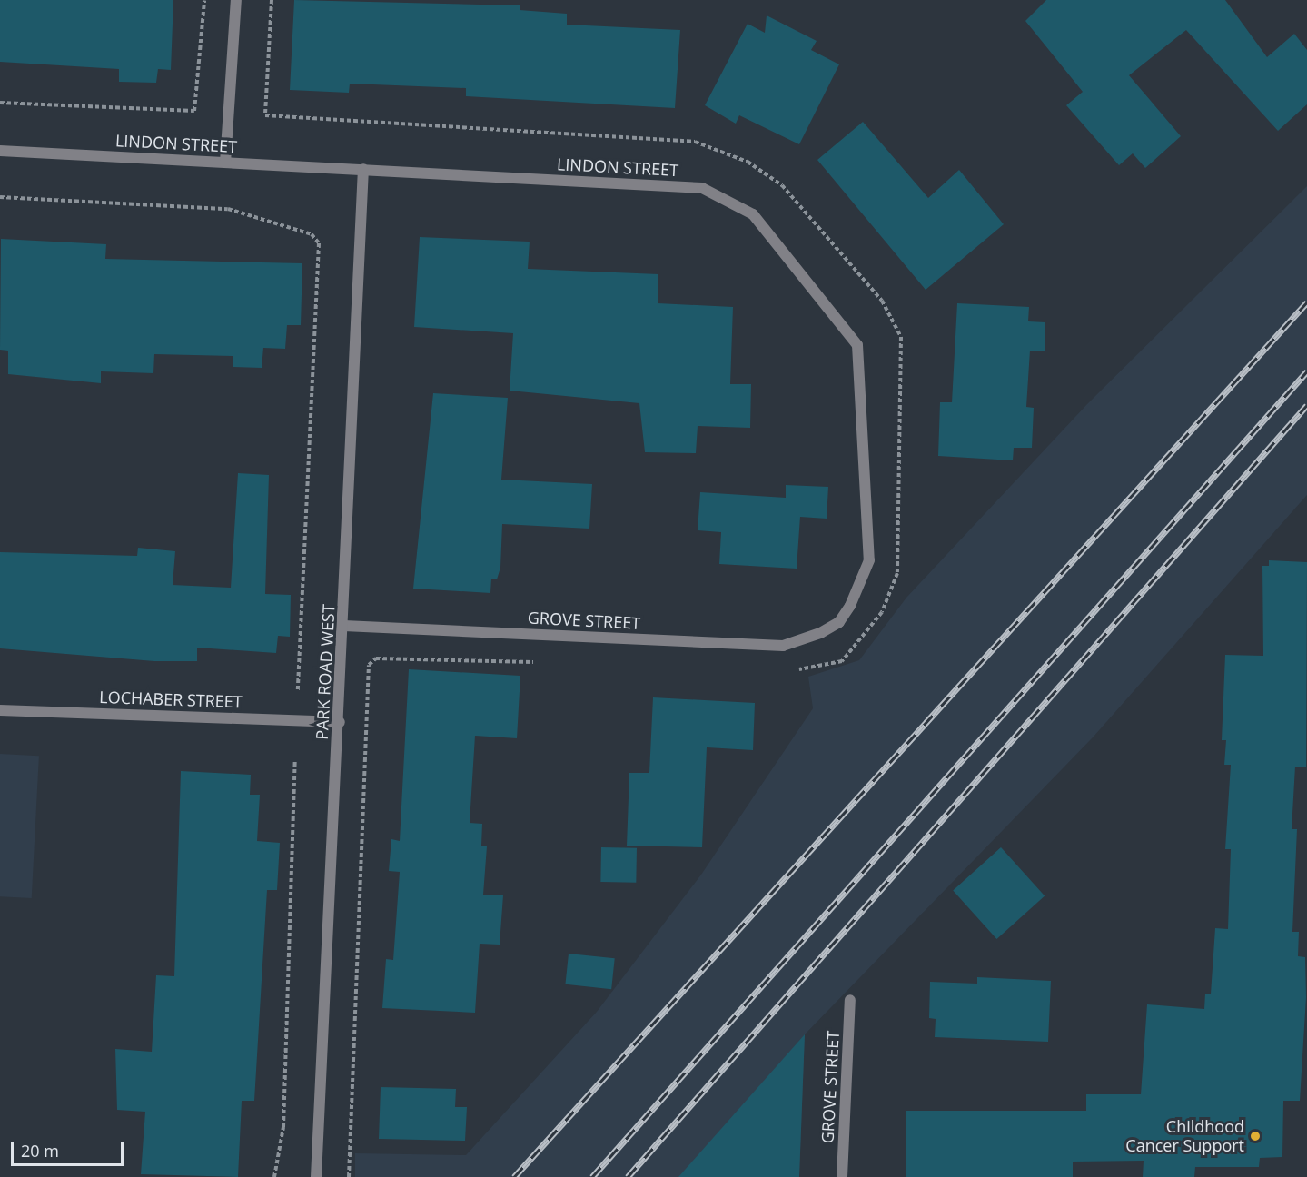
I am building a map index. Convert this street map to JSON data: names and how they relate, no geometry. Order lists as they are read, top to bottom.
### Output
{
  "streets": {
    "street": [
      "LINDON STREET",
      "GROVE STREET",
      "PARK ROAD WEST",
      "LOCHABER STREET"
    ]
  },
  "crossings": [
    ["LINDON STREET", "GROVE STREET"],
    ["LINDON STREET", "PARK ROAD WEST"],
    ["GROVE STREET", "PARK ROAD WEST"],
    ["PARK ROAD WEST", "LOCHABER STREET"]
  ],
  "places": ["Childhood Cancer Support"],
  "scale_bar": "20 m"
}
